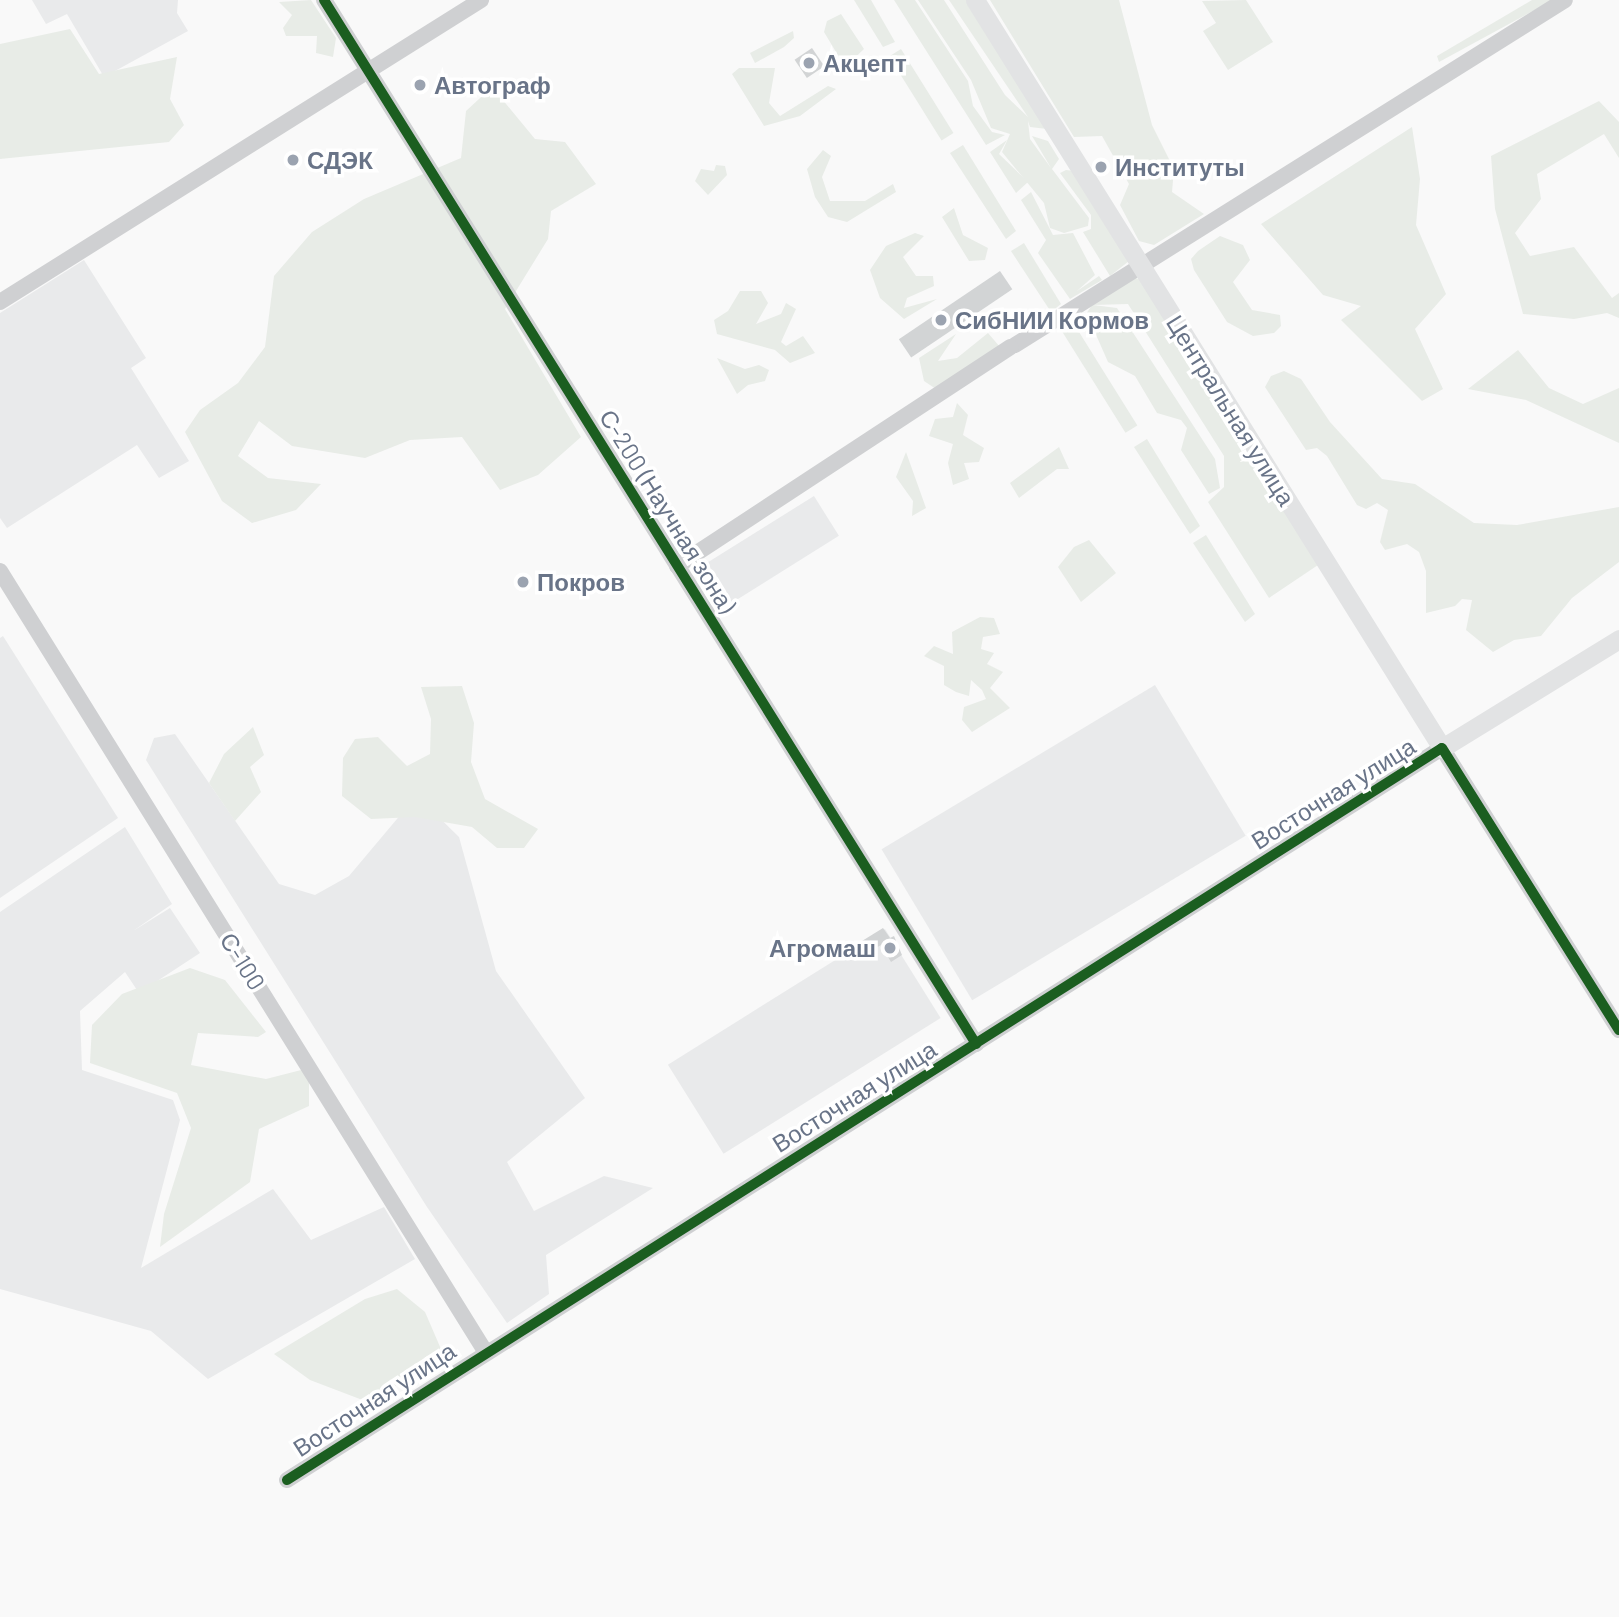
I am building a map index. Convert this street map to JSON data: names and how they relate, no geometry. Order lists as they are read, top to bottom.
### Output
{
  "streets": {
    "main road": ["Центральная улица", "Восточная улица"],
    "street": ["С-200 (Научная зона)", "С-100"]
  },
  "crossings": [
    ["Центральная улица", "Восточная улица"],
    ["С-200 (Научная зона)", "Восточная улица"],
    ["Восточная улица", "С-100"]
  ],
  "places": [
    "Акцепт",
    "Автограф",
    "СДЭК",
    "Институты",
    "СибНИИ Кормов",
    "Покров",
    "Агромаш"
  ]
}
